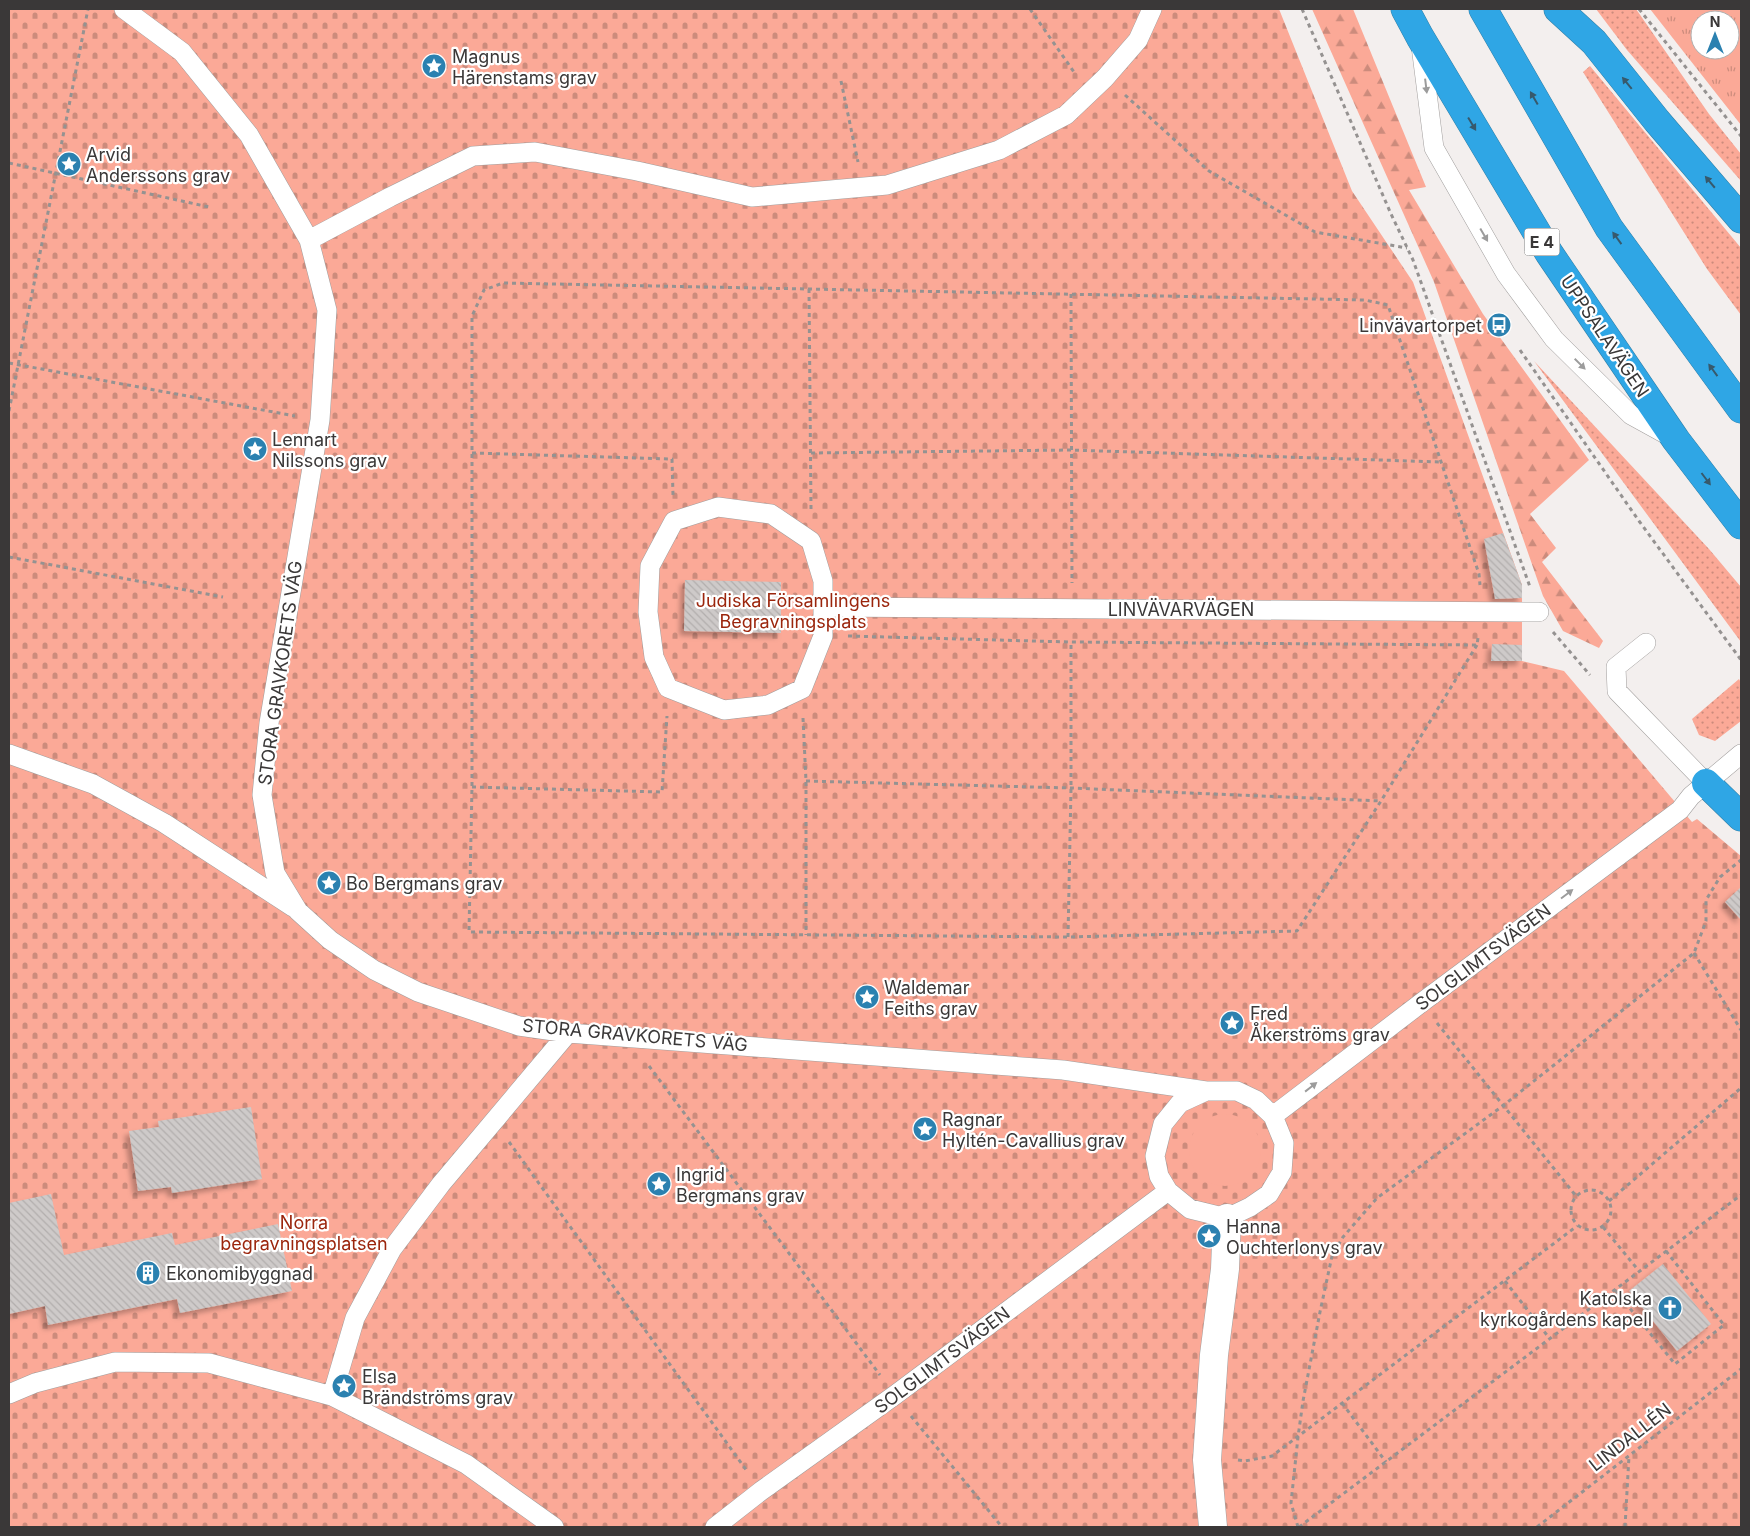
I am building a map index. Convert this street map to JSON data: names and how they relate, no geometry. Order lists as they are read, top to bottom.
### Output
{
  "streets": {
    "highway": ["E 4", "UPPSALAVÄGEN"],
    "lane": ["LINVÄVARVÄGEN", "STORA GRAVKORETS VÄG", "SOLGLIMTSVÄGEN"],
    "path": ["LINDALLÉN"]
  },
  "crossings": [
    ["STORA GRAVKORETS VÄG", "SOLGLIMTSVÄGEN"]
  ],
  "one_way": ["SOLGLIMTSVÄGEN"],
  "parks": ["Judiska Församlingens Begravningsplats", "Norra begravningsplatsen"],
  "places": {
    "place": [
      "Magnus Härenstams grav",
      "Arvid Anderssons grav",
      "Lennart Nilssons grav",
      "Bo Bergmans grav",
      "Waldemar Feiths grav",
      "Fred Åkerströms grav",
      "Ragnar Hyltén-Cavallius grav",
      "Ingrid Bergmans grav",
      "Hanna Ouchterlonys grav",
      "Elsa Brändströms grav"
    ],
    "bus stop": ["Linvävartorpet"],
    "building": ["Ekonomibyggnad"],
    "church": ["Katolska kyrkogårdens kapell"]
  },
  "north": "top"
}
